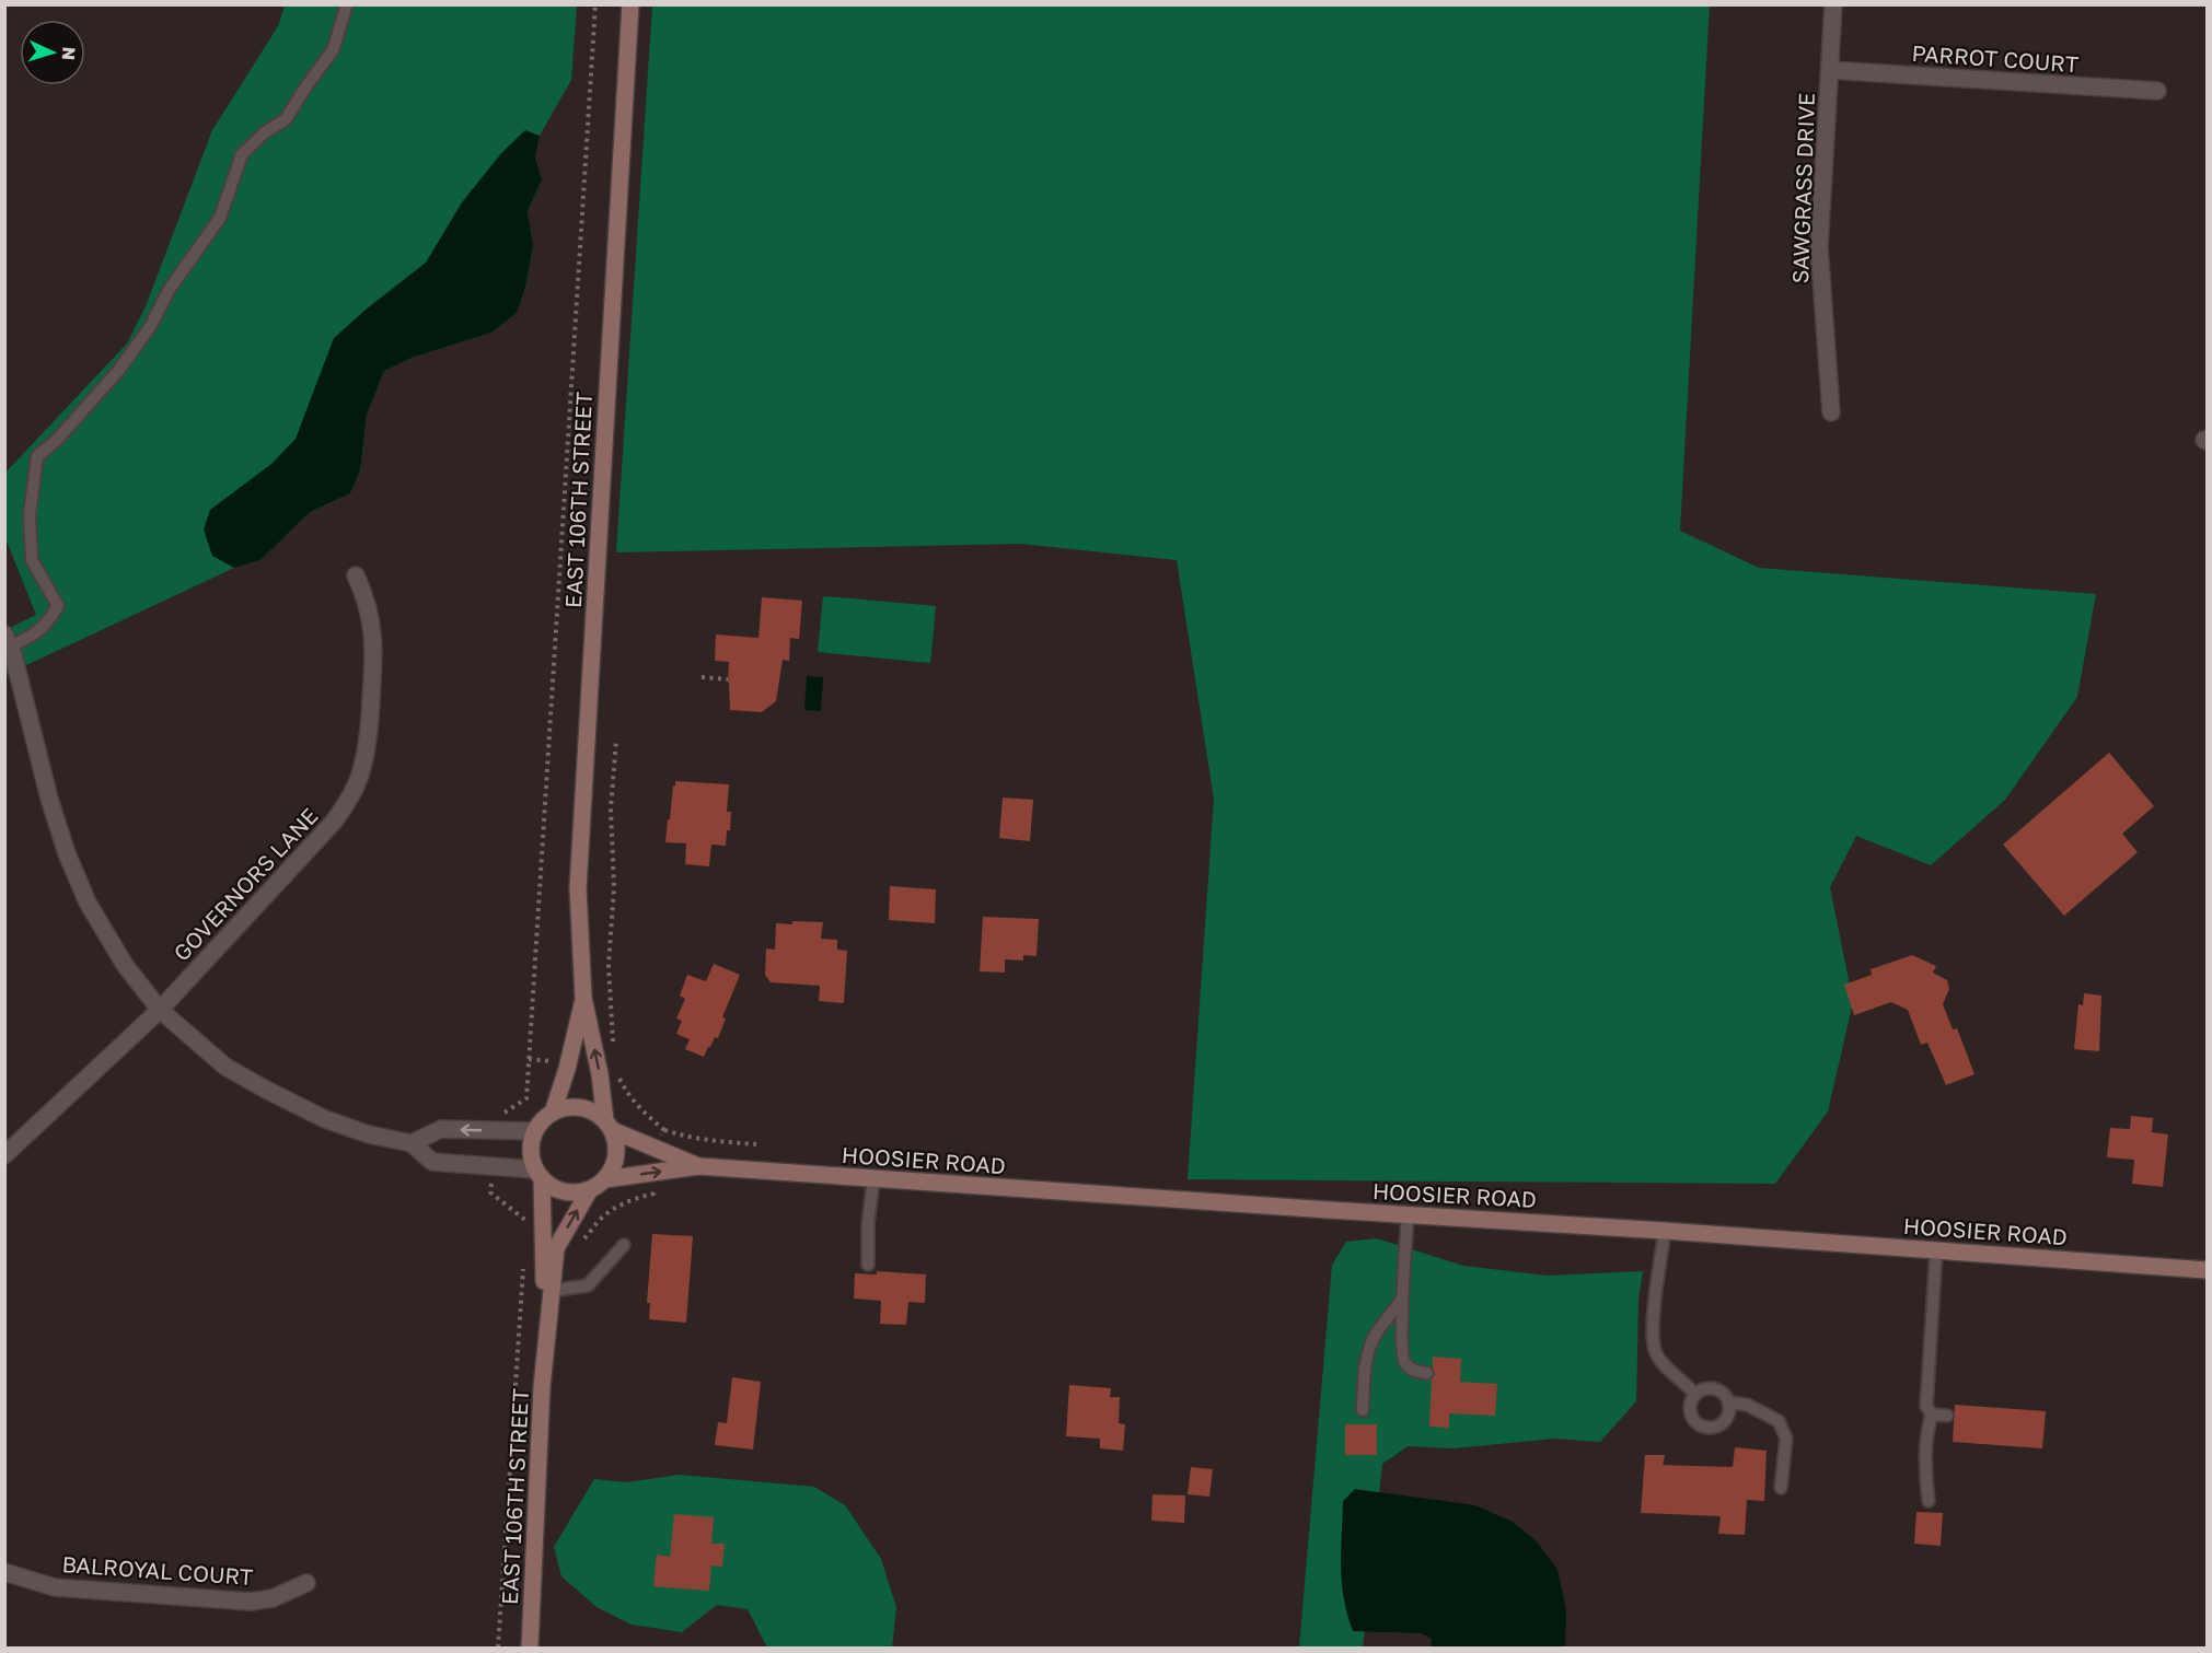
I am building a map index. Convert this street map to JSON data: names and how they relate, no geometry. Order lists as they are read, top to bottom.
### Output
{
  "streets": {
    "street": [
      "PARROT COURT",
      "SAWGRASS DRIVE",
      "EAST 106TH STREET",
      "GOVERNORS LANE",
      "HOOSIER ROAD",
      "BALROYAL COURT"
    ]
  },
  "crossings": [
    ["PARROT COURT", "SAWGRASS DRIVE"],
    ["EAST 106TH STREET", "HOOSIER ROAD"]
  ],
  "north": "right"
}
